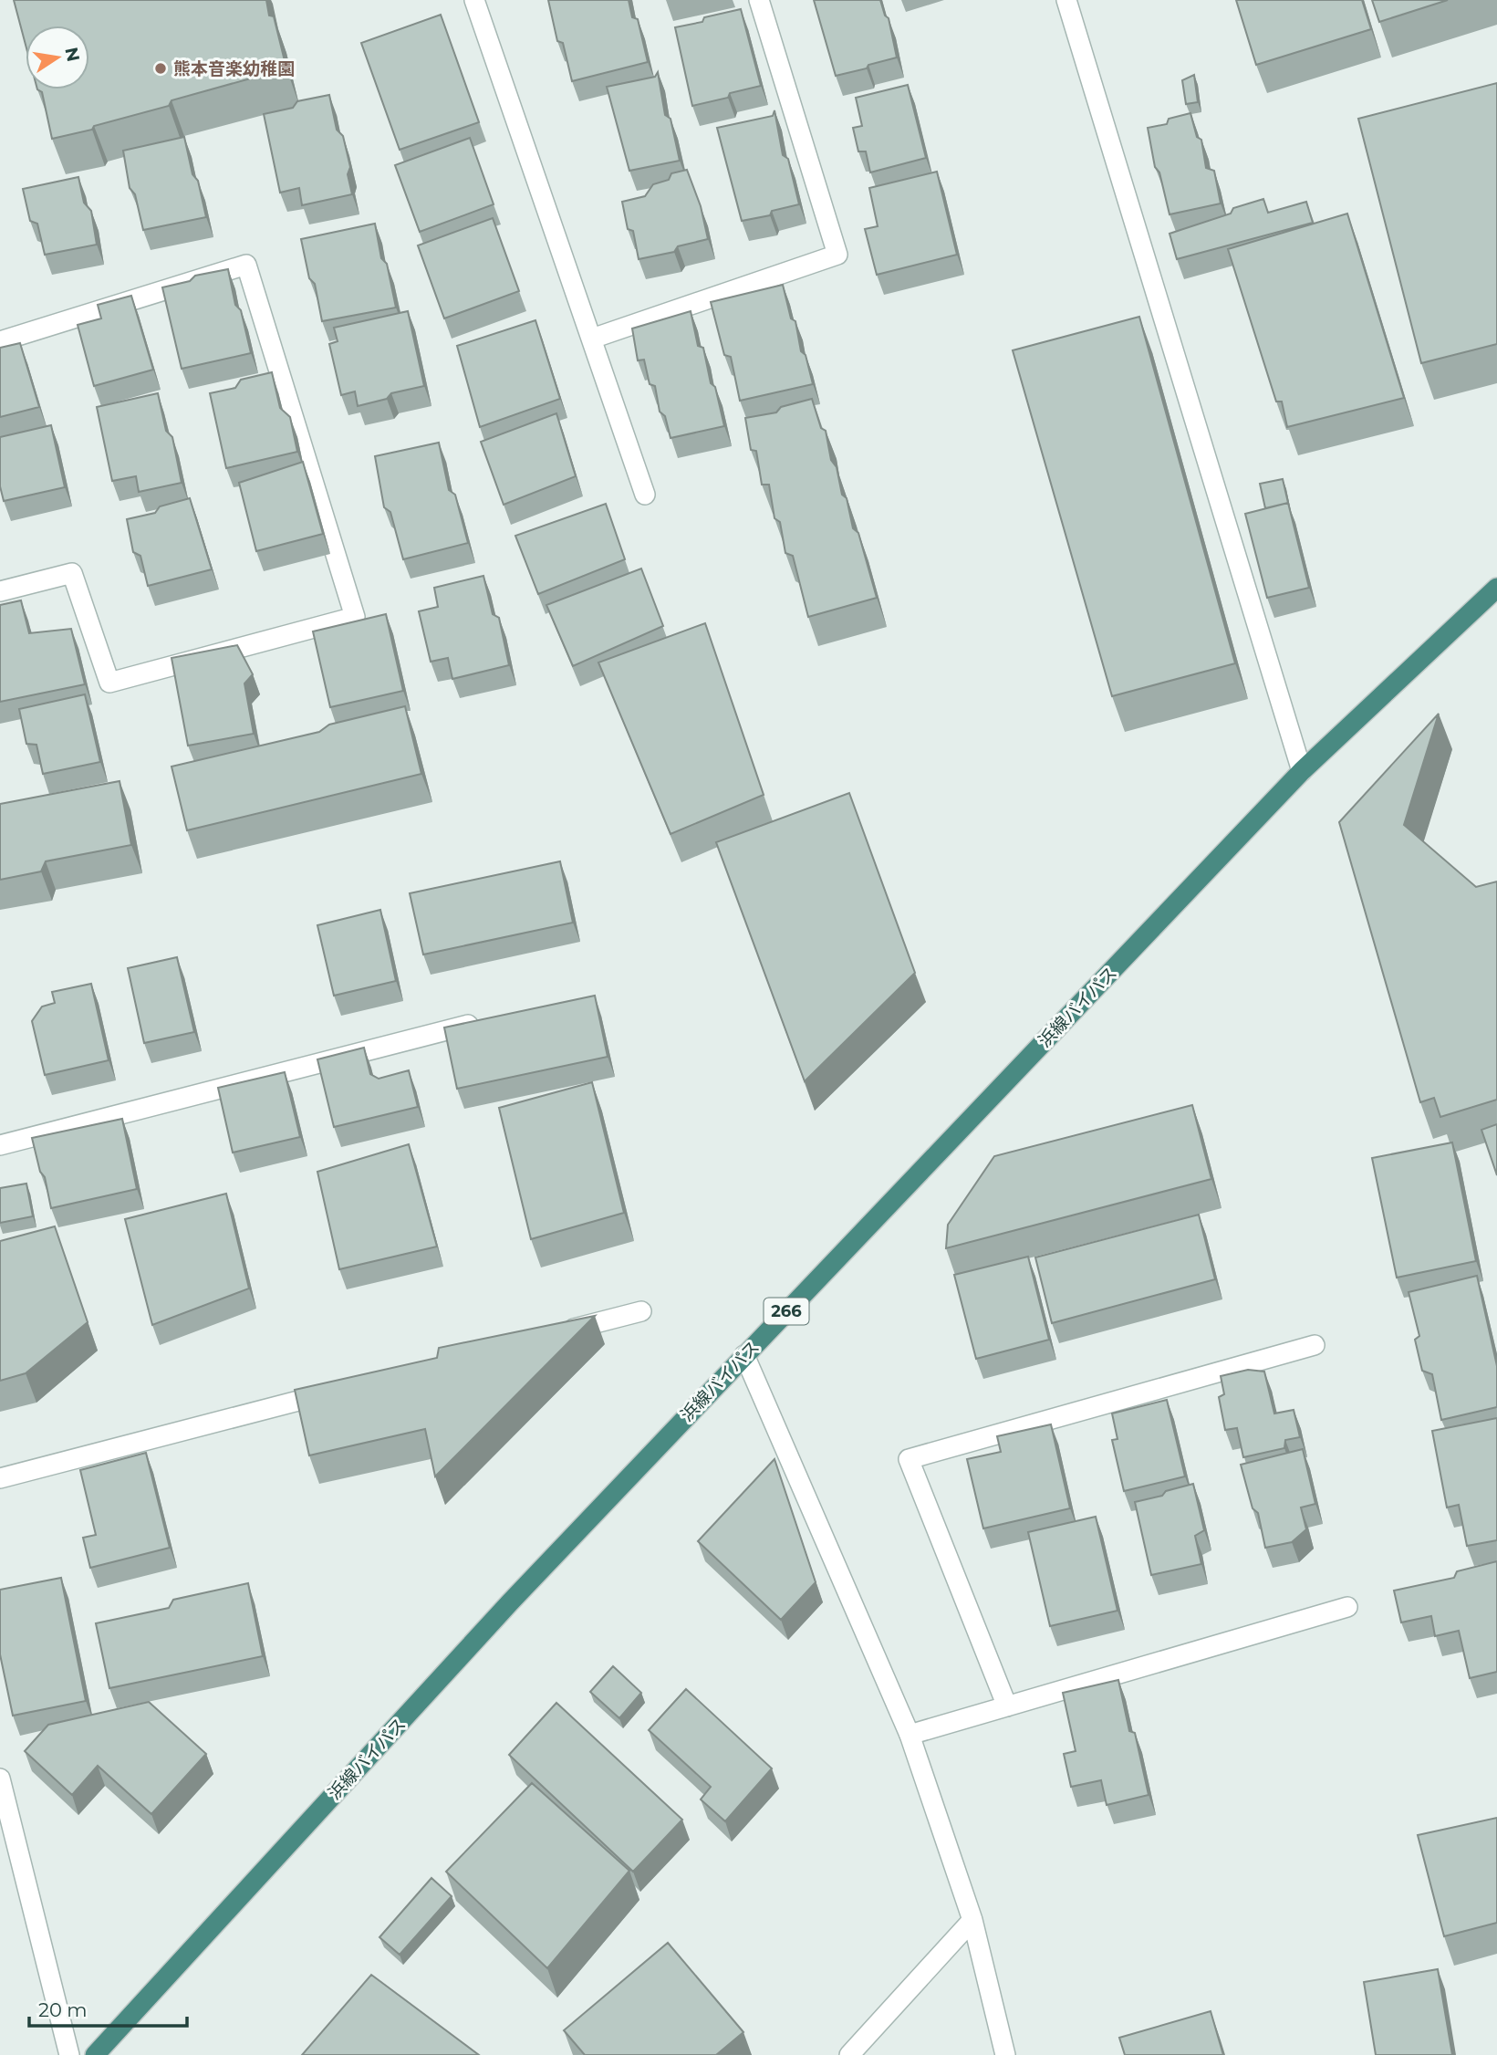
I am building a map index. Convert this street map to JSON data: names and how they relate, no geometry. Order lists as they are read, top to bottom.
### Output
{
  "streets": {
    "highway": ["浜線バイパス", "266"]
  },
  "places": ["熊本音楽幼稚園"],
  "scale_bar": "20 m",
  "north": "right"
}
